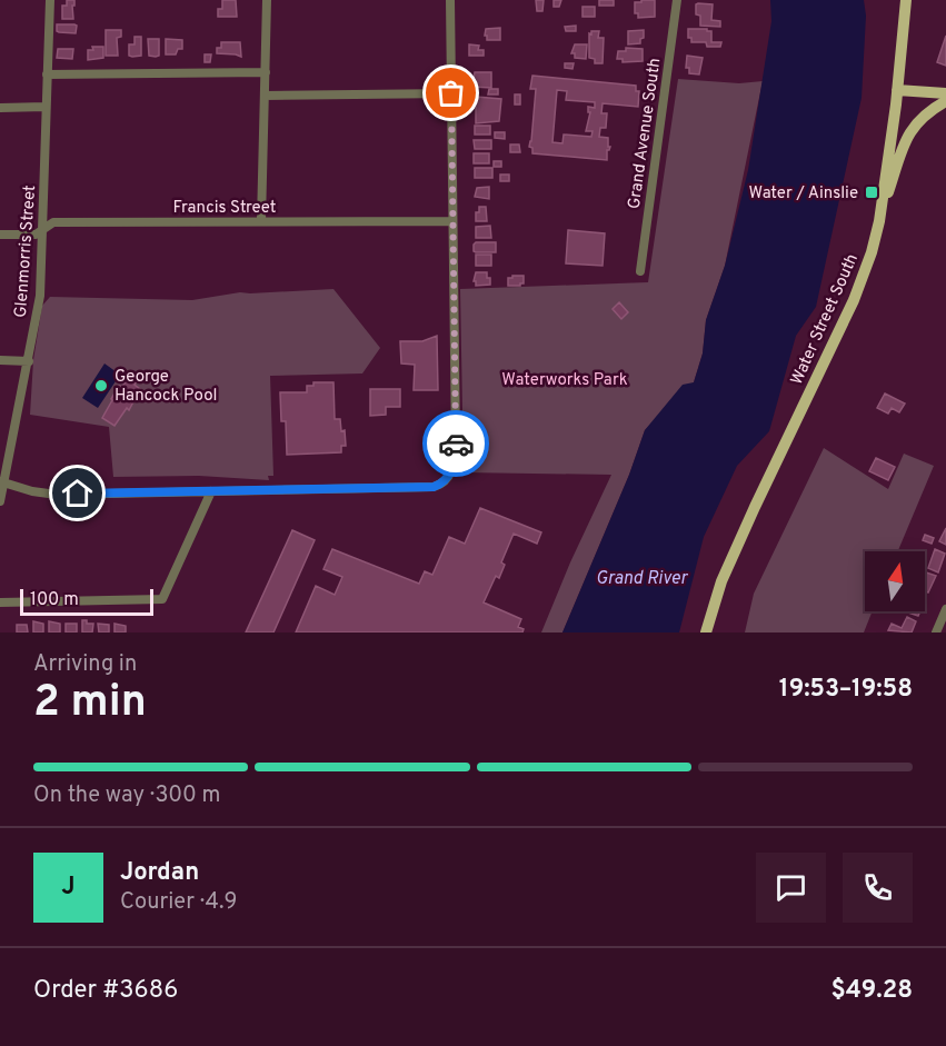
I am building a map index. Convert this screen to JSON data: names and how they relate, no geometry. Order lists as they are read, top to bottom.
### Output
{
  "streets": {
    "main road": ["Water Street South"],
    "street": ["Grand Avenue South", "Francis Street", "Glenmorris Street"]
  },
  "crossings": [
    ["Francis Street", "Glenmorris Street"]
  ],
  "water": ["Grand River"],
  "parks": ["Waterworks Park"],
  "places": {
    "transit": ["Water / Ainslie"],
    "other": ["George Hancock Pool"]
  },
  "scale_bar": "100 m",
  "north": "top",
  "page": {
    "scale": "100 m",
    "heading": ["2 min", "Arriving in", "19:53–19:58"],
    "panel": [
      "Jordan",
      "Courier · 4.9",
      "Order #3686",
      "$49.28"
    ],
    "bar": "On the way · 300 m",
    "round": "J"
  }
}
